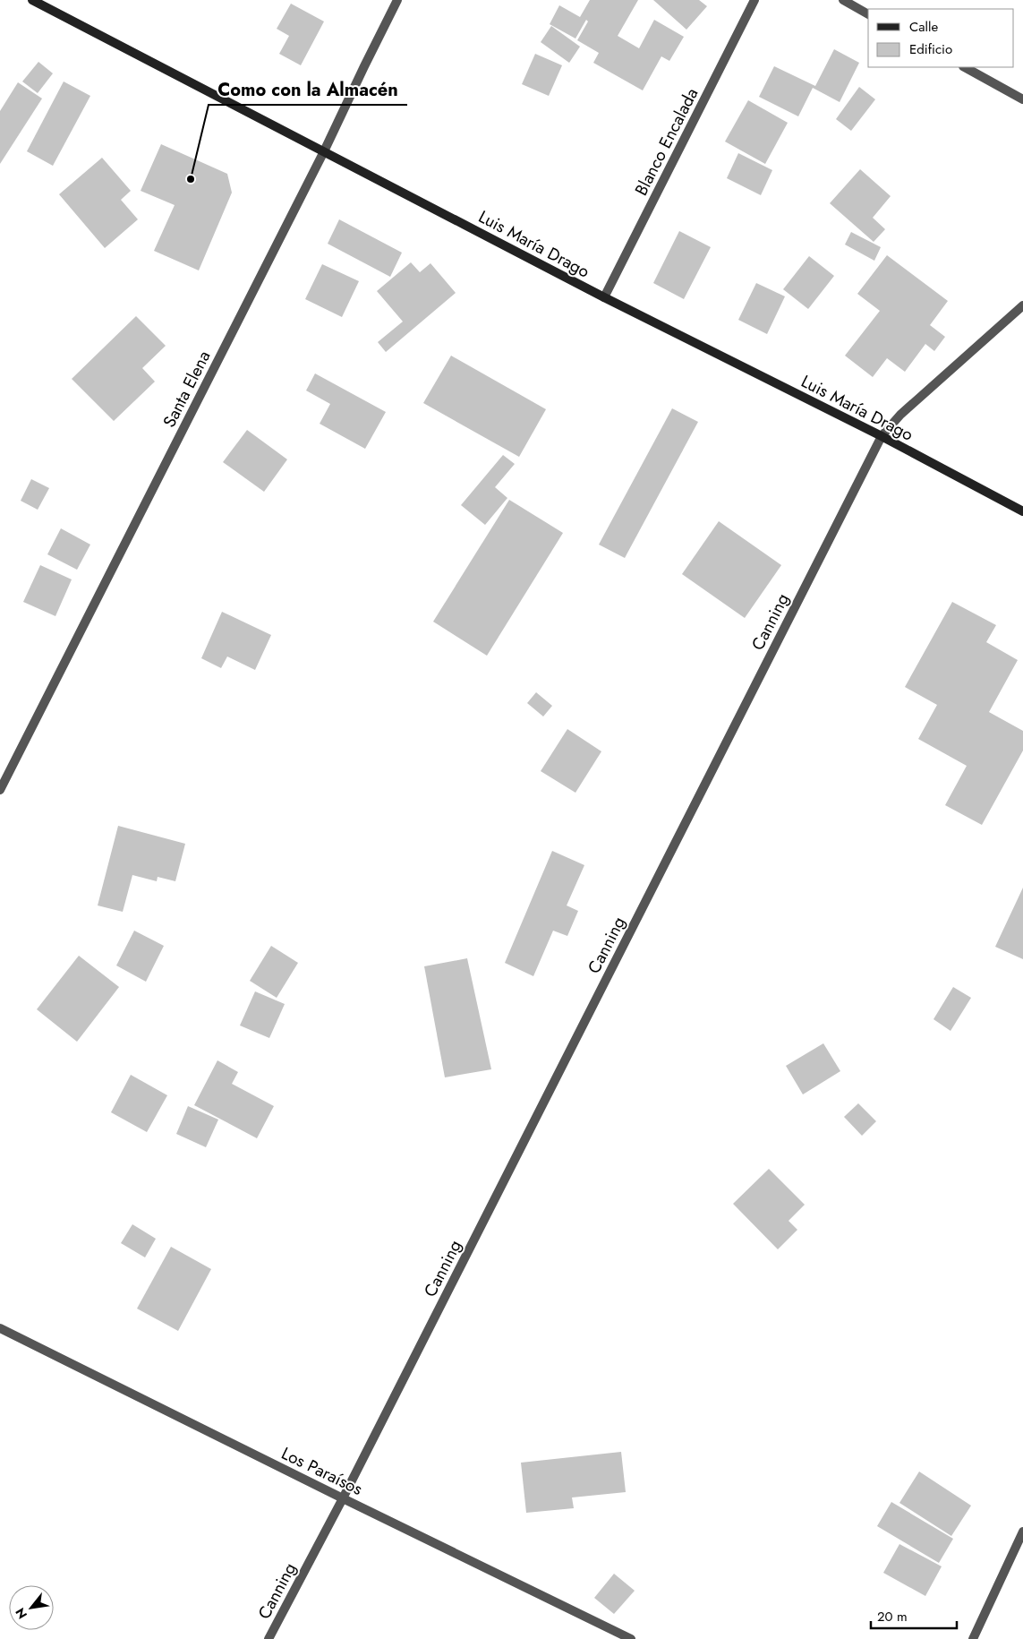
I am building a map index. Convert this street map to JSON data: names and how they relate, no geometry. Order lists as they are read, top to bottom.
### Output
{
  "streets": {
    "main road": ["Luis María Drago"],
    "street": [
      "Blanco Encalada",
      "Santa Elena",
      "Canning",
      "Los Paraísos"
    ]
  },
  "crossings": [
    ["Blanco Encalada", "Luis María Drago"],
    ["Luis María Drago", "Santa Elena"],
    ["Luis María Drago", "Canning"],
    ["Canning", "Los Paraísos"]
  ],
  "places": ["Como con la Almacén"],
  "legend": ["Calle", "Edificio"],
  "scale_bar": "20 m",
  "north": "bottom left"
}
